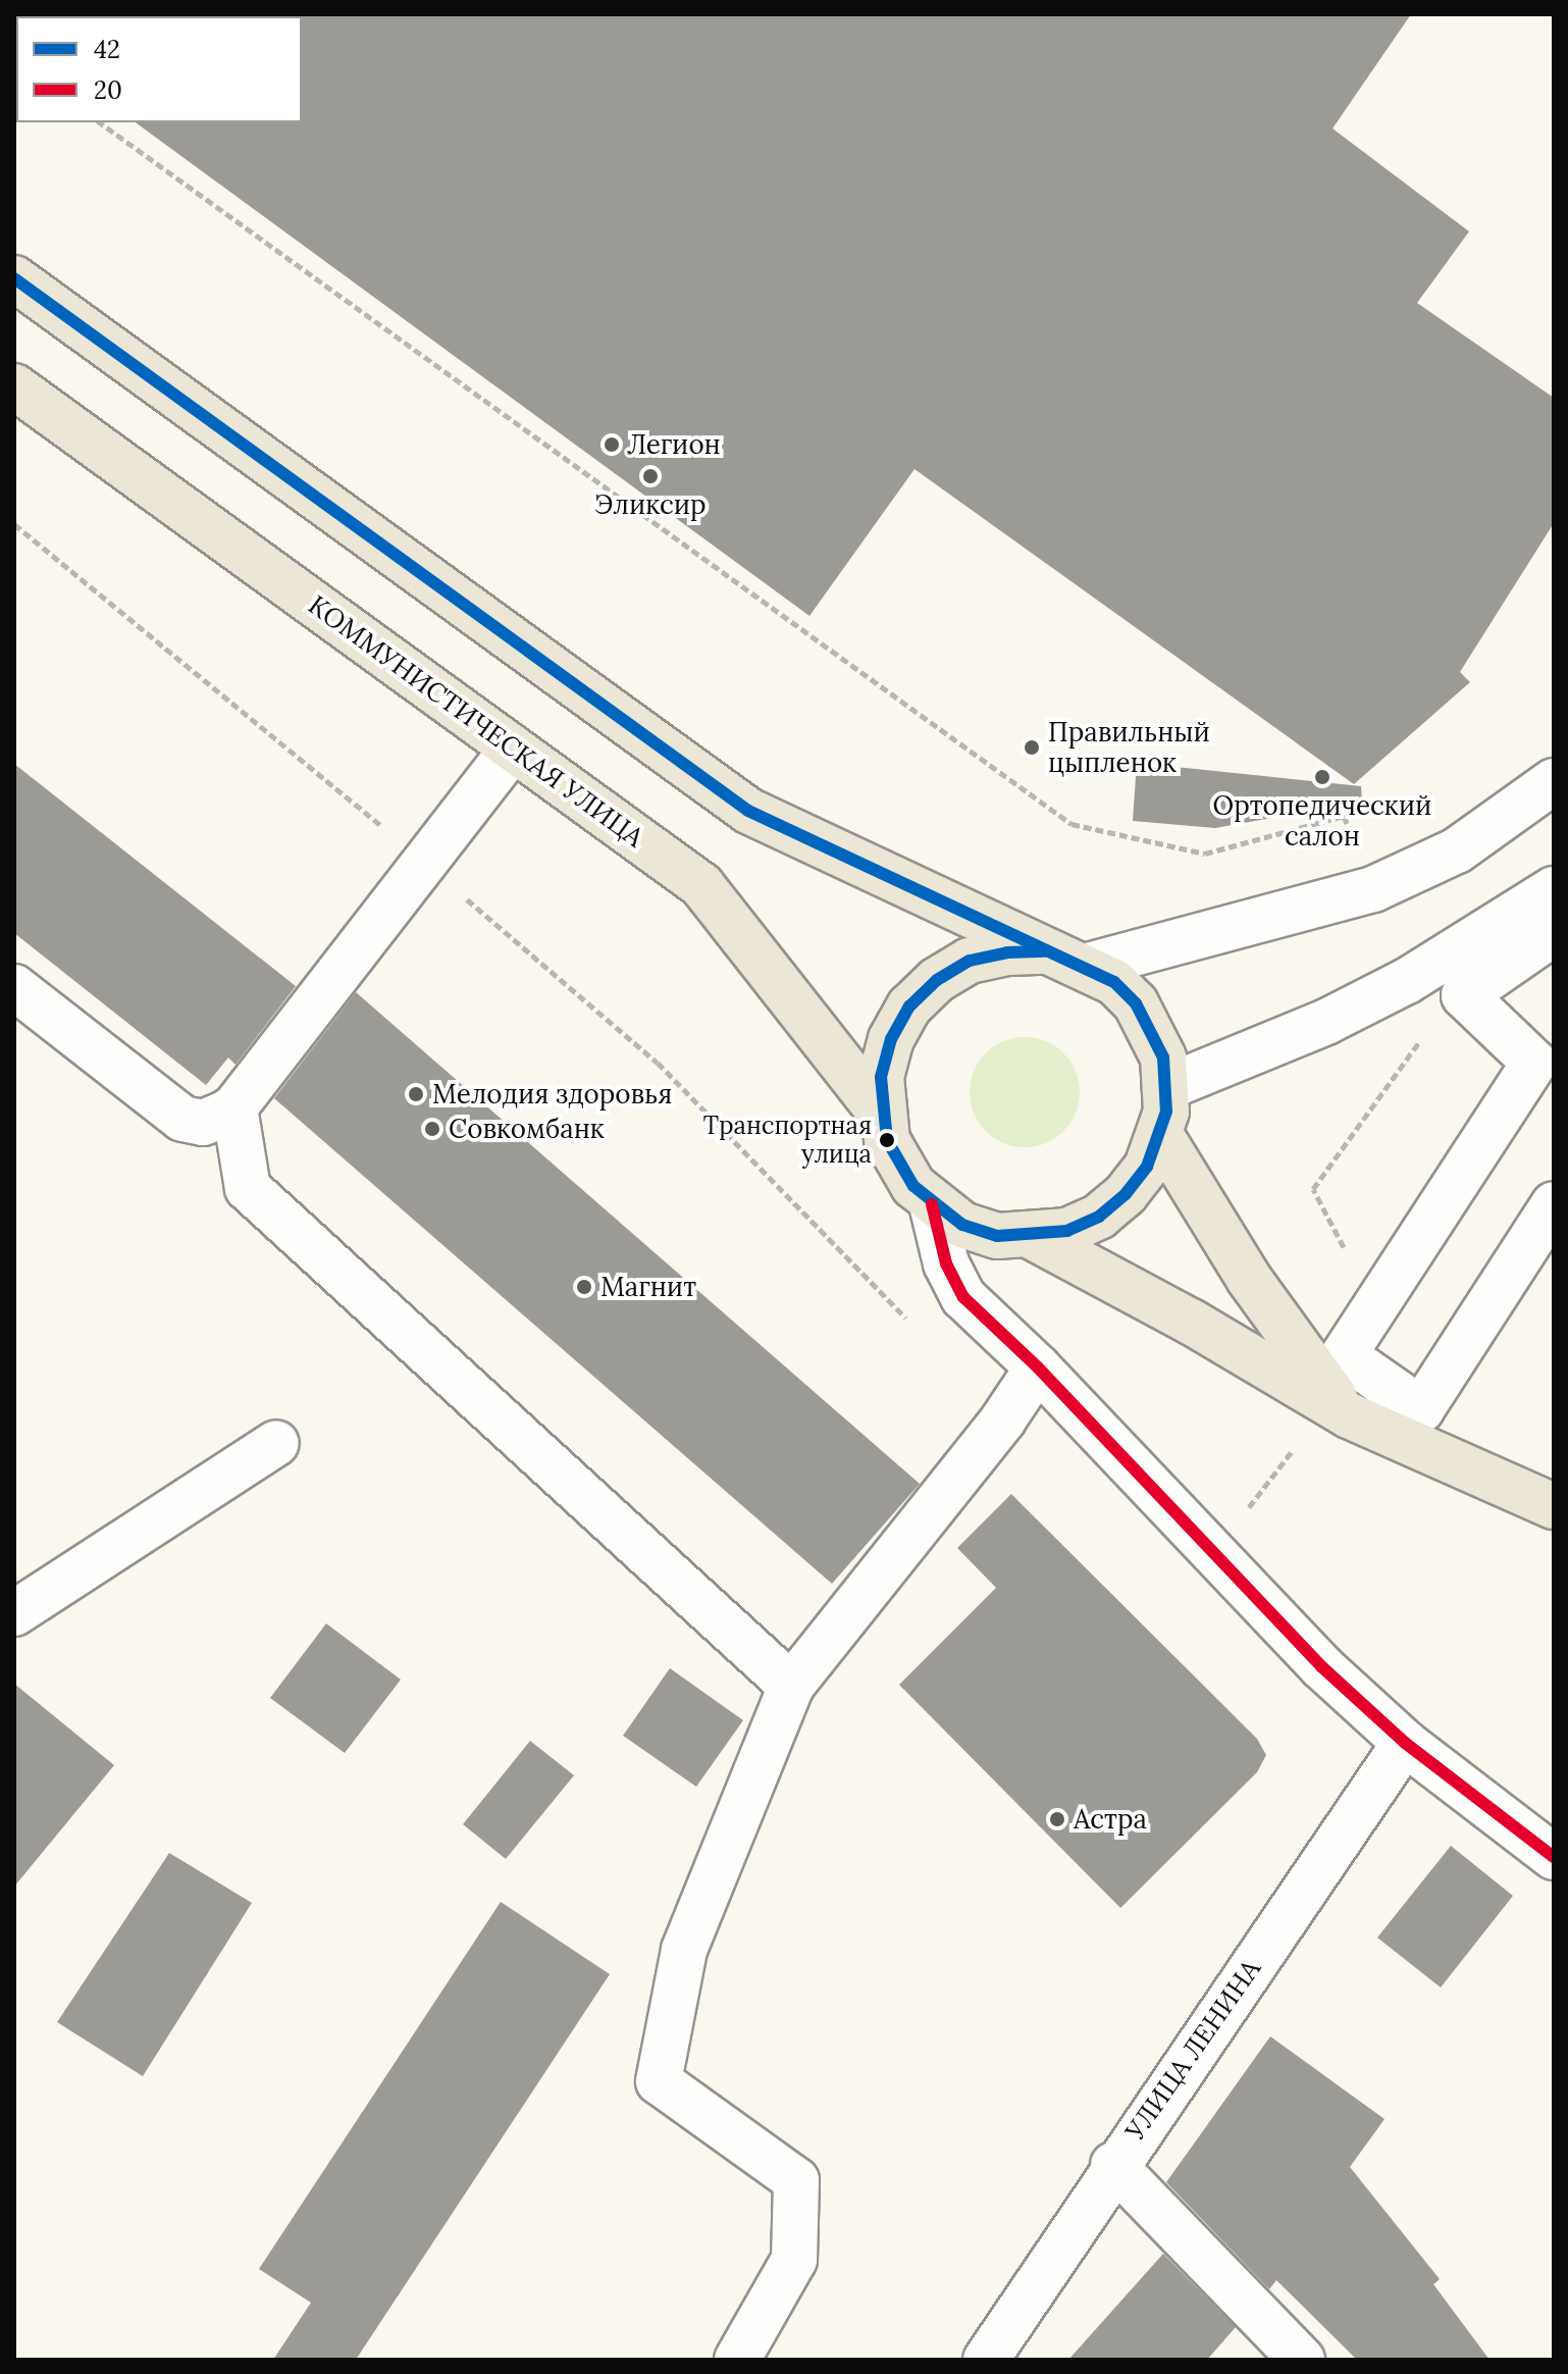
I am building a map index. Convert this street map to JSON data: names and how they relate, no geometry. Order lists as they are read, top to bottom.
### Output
{
  "streets": {
    "main road": ["КОММУНИСТИЧЕСКАЯ УЛИЦА"],
    "street": ["УЛИЦА ЛЕНИНА"]
  },
  "places": [
    "Легион",
    "Эликсир",
    "Правильный цыпленок",
    "Ортопедический салон",
    "Мелодия здоровья",
    "Совкомбанк",
    "Транспортная улица",
    "Магнит",
    "Астра"
  ],
  "lines": ["transit line 42", "transit line 20"],
  "legend": ["42", "20"]
}
